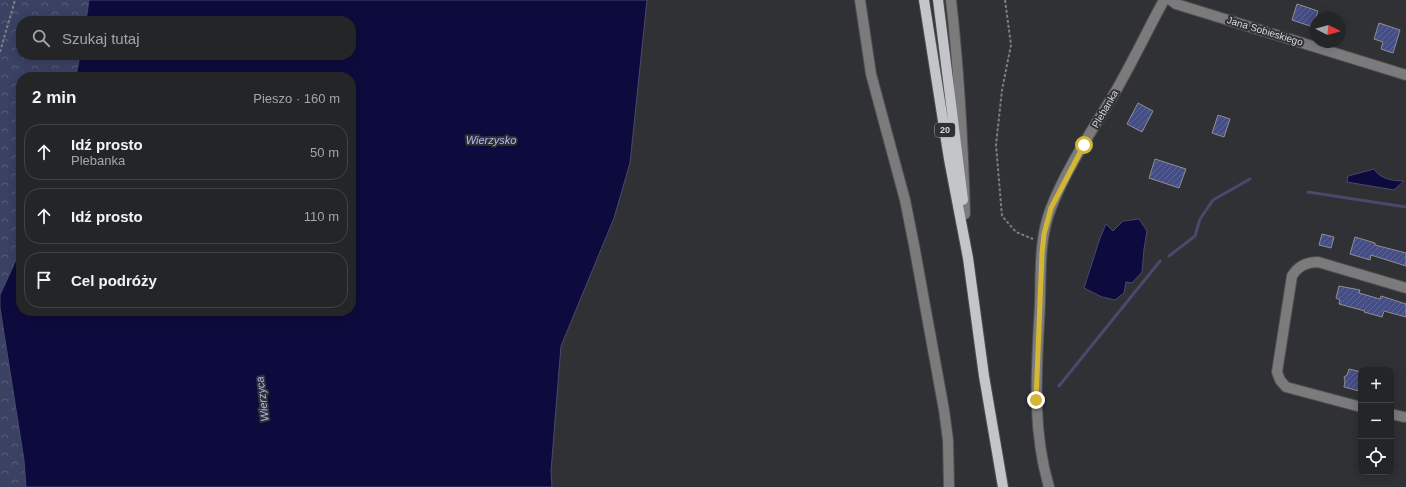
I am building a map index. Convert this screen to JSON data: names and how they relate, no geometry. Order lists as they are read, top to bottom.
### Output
{
  "streets": {
    "main road": ["20"],
    "street": ["Jana Sobieskiego", "Plebanka"]
  },
  "water": ["Wierzysko", "Wierzyca"],
  "north": "right",
  "page": {
    "search": "Szukaj tutaj",
    "heading": ["2 min", "Pieszo · 160 m"],
    "list": [
      ["Idź prosto", "Plebanka", "50 m"],
      ["Idź prosto", "110 m"],
      "Cel podróży"
    ],
    "map_buttons": ["+", "−"]
  }
}
